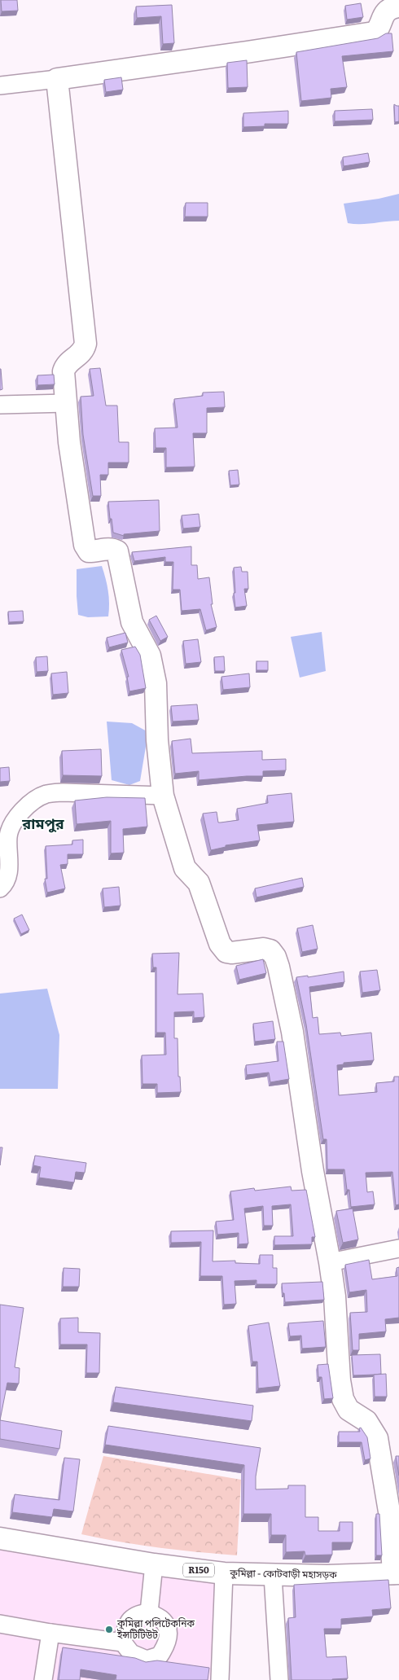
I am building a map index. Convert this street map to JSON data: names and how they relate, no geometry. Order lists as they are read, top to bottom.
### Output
{
  "streets": {
    "main road": ["R150", "কুমিল্লা - কোটবাড়ী মহাসড়ক"]
  },
  "districts": ["রামপুর"],
  "places": ["কুমিল্লা পলিটেকনিক ইন্সটিটিউট"]
}
